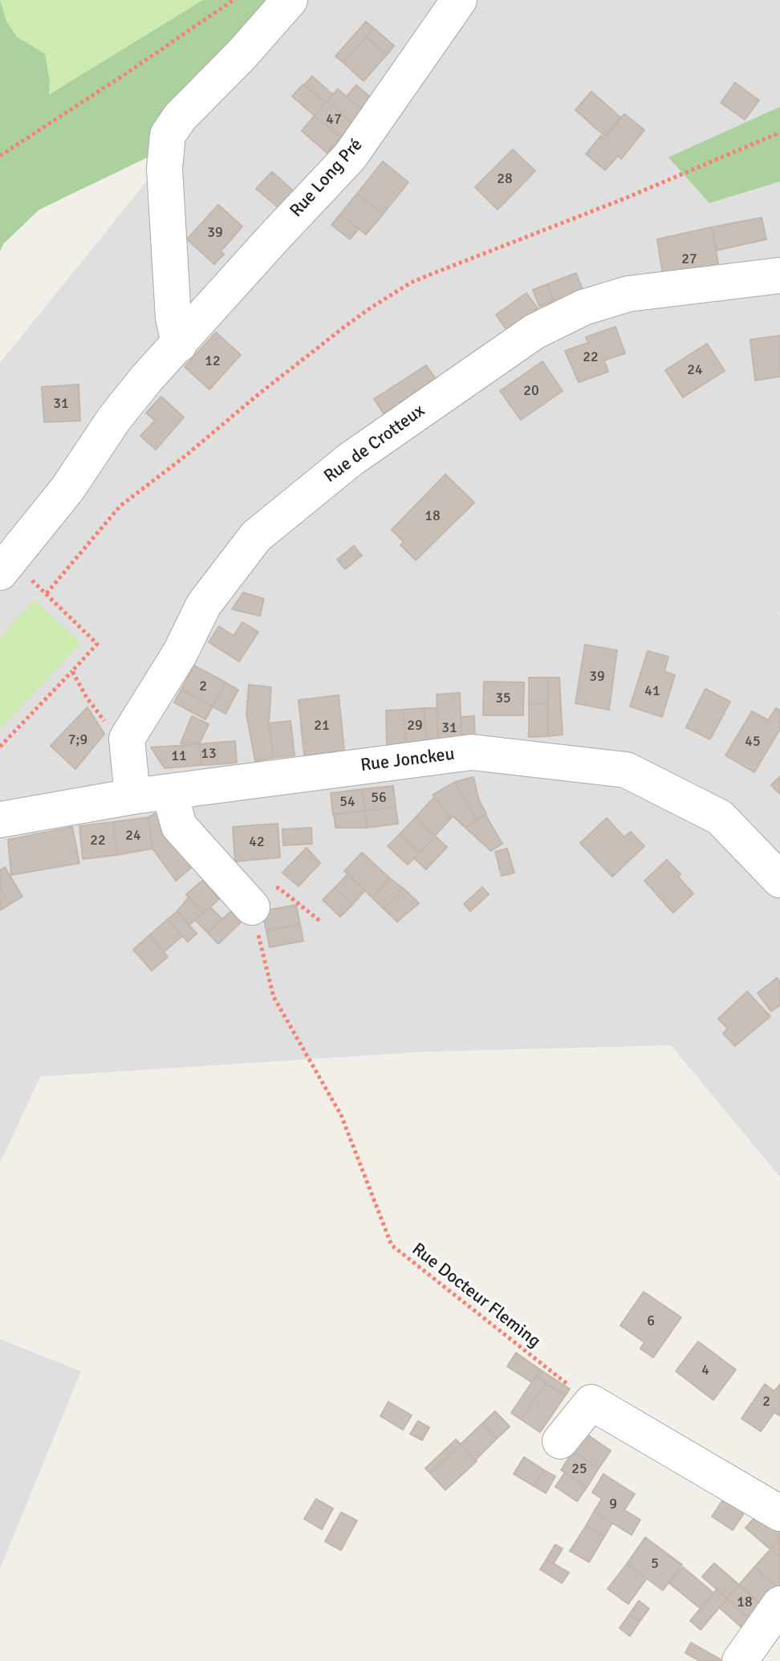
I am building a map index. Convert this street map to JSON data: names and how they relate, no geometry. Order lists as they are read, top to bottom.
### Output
{
  "streets": {
    "street": ["Rue Long Pré", "Rue de Crotteux", "Rue Jonckeu"],
    "path": ["Rue Docteur Fleming"]
  },
  "house_numbers": [
    "47",
    "28",
    "39",
    "27",
    "22",
    "12",
    "24",
    "20",
    "31",
    "18",
    "39",
    "2",
    "41",
    "35",
    "21",
    "29",
    "31",
    "7;9",
    "45",
    "13",
    "11",
    "56",
    "54",
    "24",
    "22",
    "42",
    "6",
    "4",
    "2",
    "25",
    "9",
    "5",
    "18"
  ]
}
